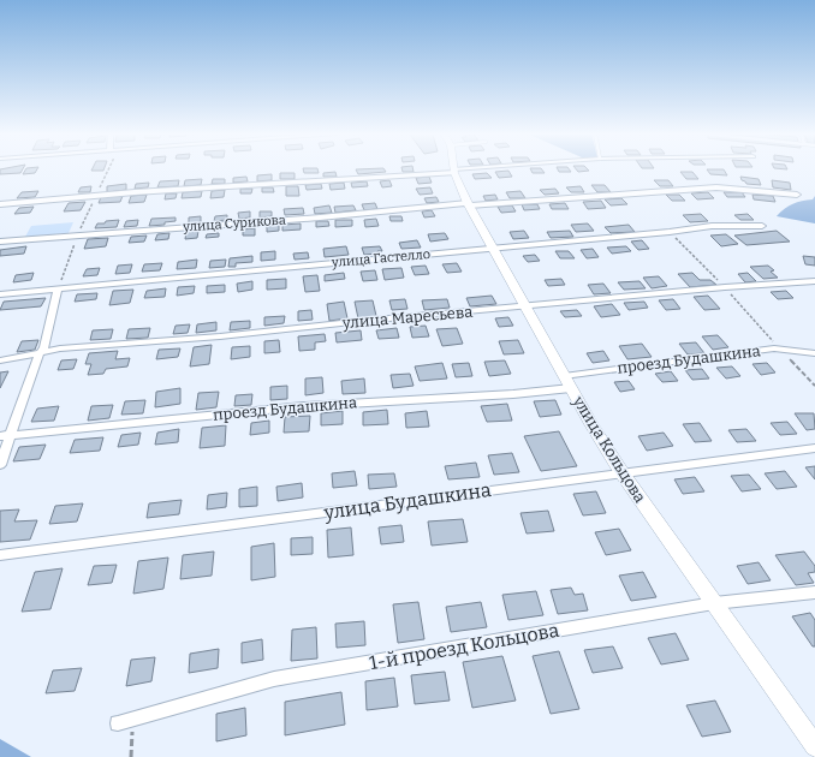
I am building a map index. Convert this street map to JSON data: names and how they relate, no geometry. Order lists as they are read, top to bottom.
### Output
{
  "streets": {
    "street": [
      "улица Сурикова",
      "улица Гастелло",
      "улица Маресьева",
      "проезд Будашкина",
      "улица Кольцова",
      "улица Будашкина",
      "1-й проезд Кольцова"
    ]
  },
  "crossings": [
    ["улица Сурикова", "улица Кольцова"],
    ["улица Гастелло", "улица Кольцова"],
    ["улица Маресьева", "улица Кольцова"],
    ["проезд Будашкина", "улица Кольцова"],
    ["улица Кольцова", "улица Будашкина"],
    ["улица Кольцова", "1-й проезд Кольцова"]
  ]
}
